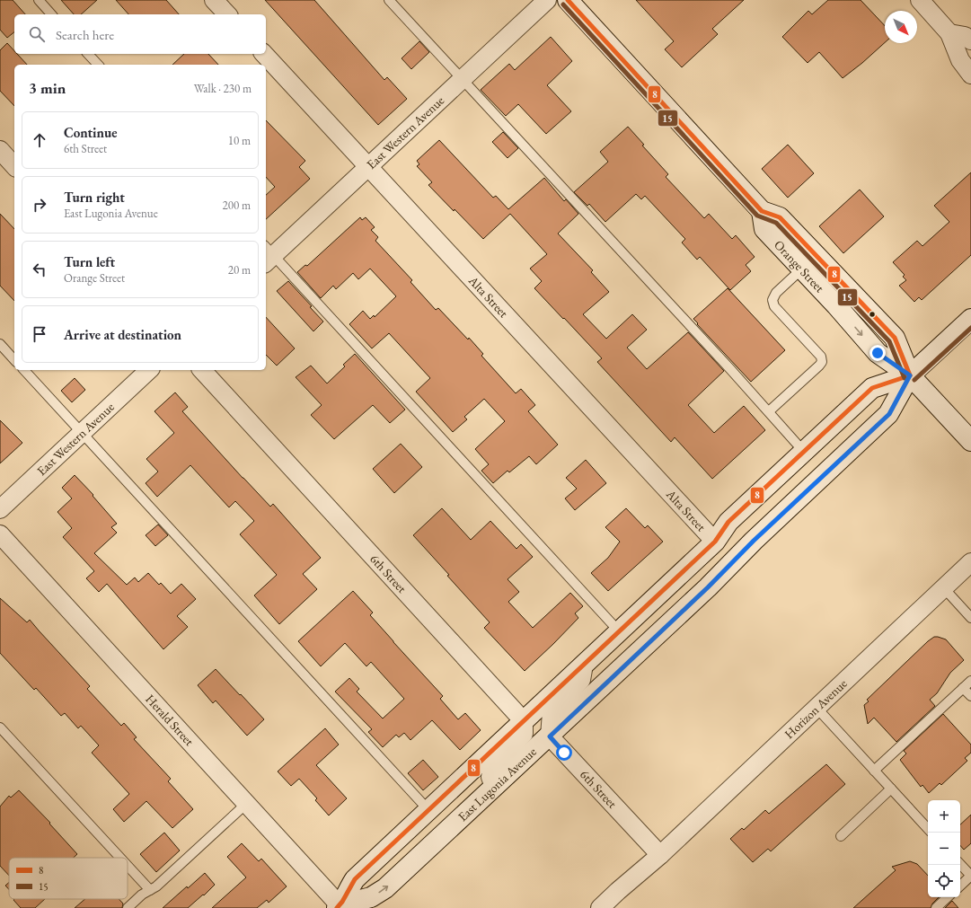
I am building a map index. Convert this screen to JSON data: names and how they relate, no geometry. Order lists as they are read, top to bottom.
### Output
{
  "streets": {
    "main road": ["Orange Street", "East Lugonia Avenue"],
    "street": [
      "East Western Avenue",
      "Alta Street",
      "6th Street",
      "Horizon Avenue",
      "Herald Street"
    ]
  },
  "crossings": [
    ["East Western Avenue", "Alta Street"],
    ["Orange Street", "East Lugonia Avenue"],
    ["6th Street", "Horizon Avenue"],
    ["6th Street", "East Lugonia Avenue"],
    ["Herald Street", "East Lugonia Avenue"]
  ],
  "lines": ["transit line 8", "transit line 15"],
  "legend": ["8", "15"],
  "north": "bottom right",
  "page": {
    "search": "Search here",
    "heading": ["3 min", "Walk · 230 m"],
    "list": [
      ["Continue", "6th Street", "10 m"],
      ["Turn right", "East Lugonia Avenue", "200 m"],
      ["Turn left", "Orange Street", "20 m"],
      "Arrive at destination"
    ],
    "map_buttons": ["+", "−"]
  }
}
